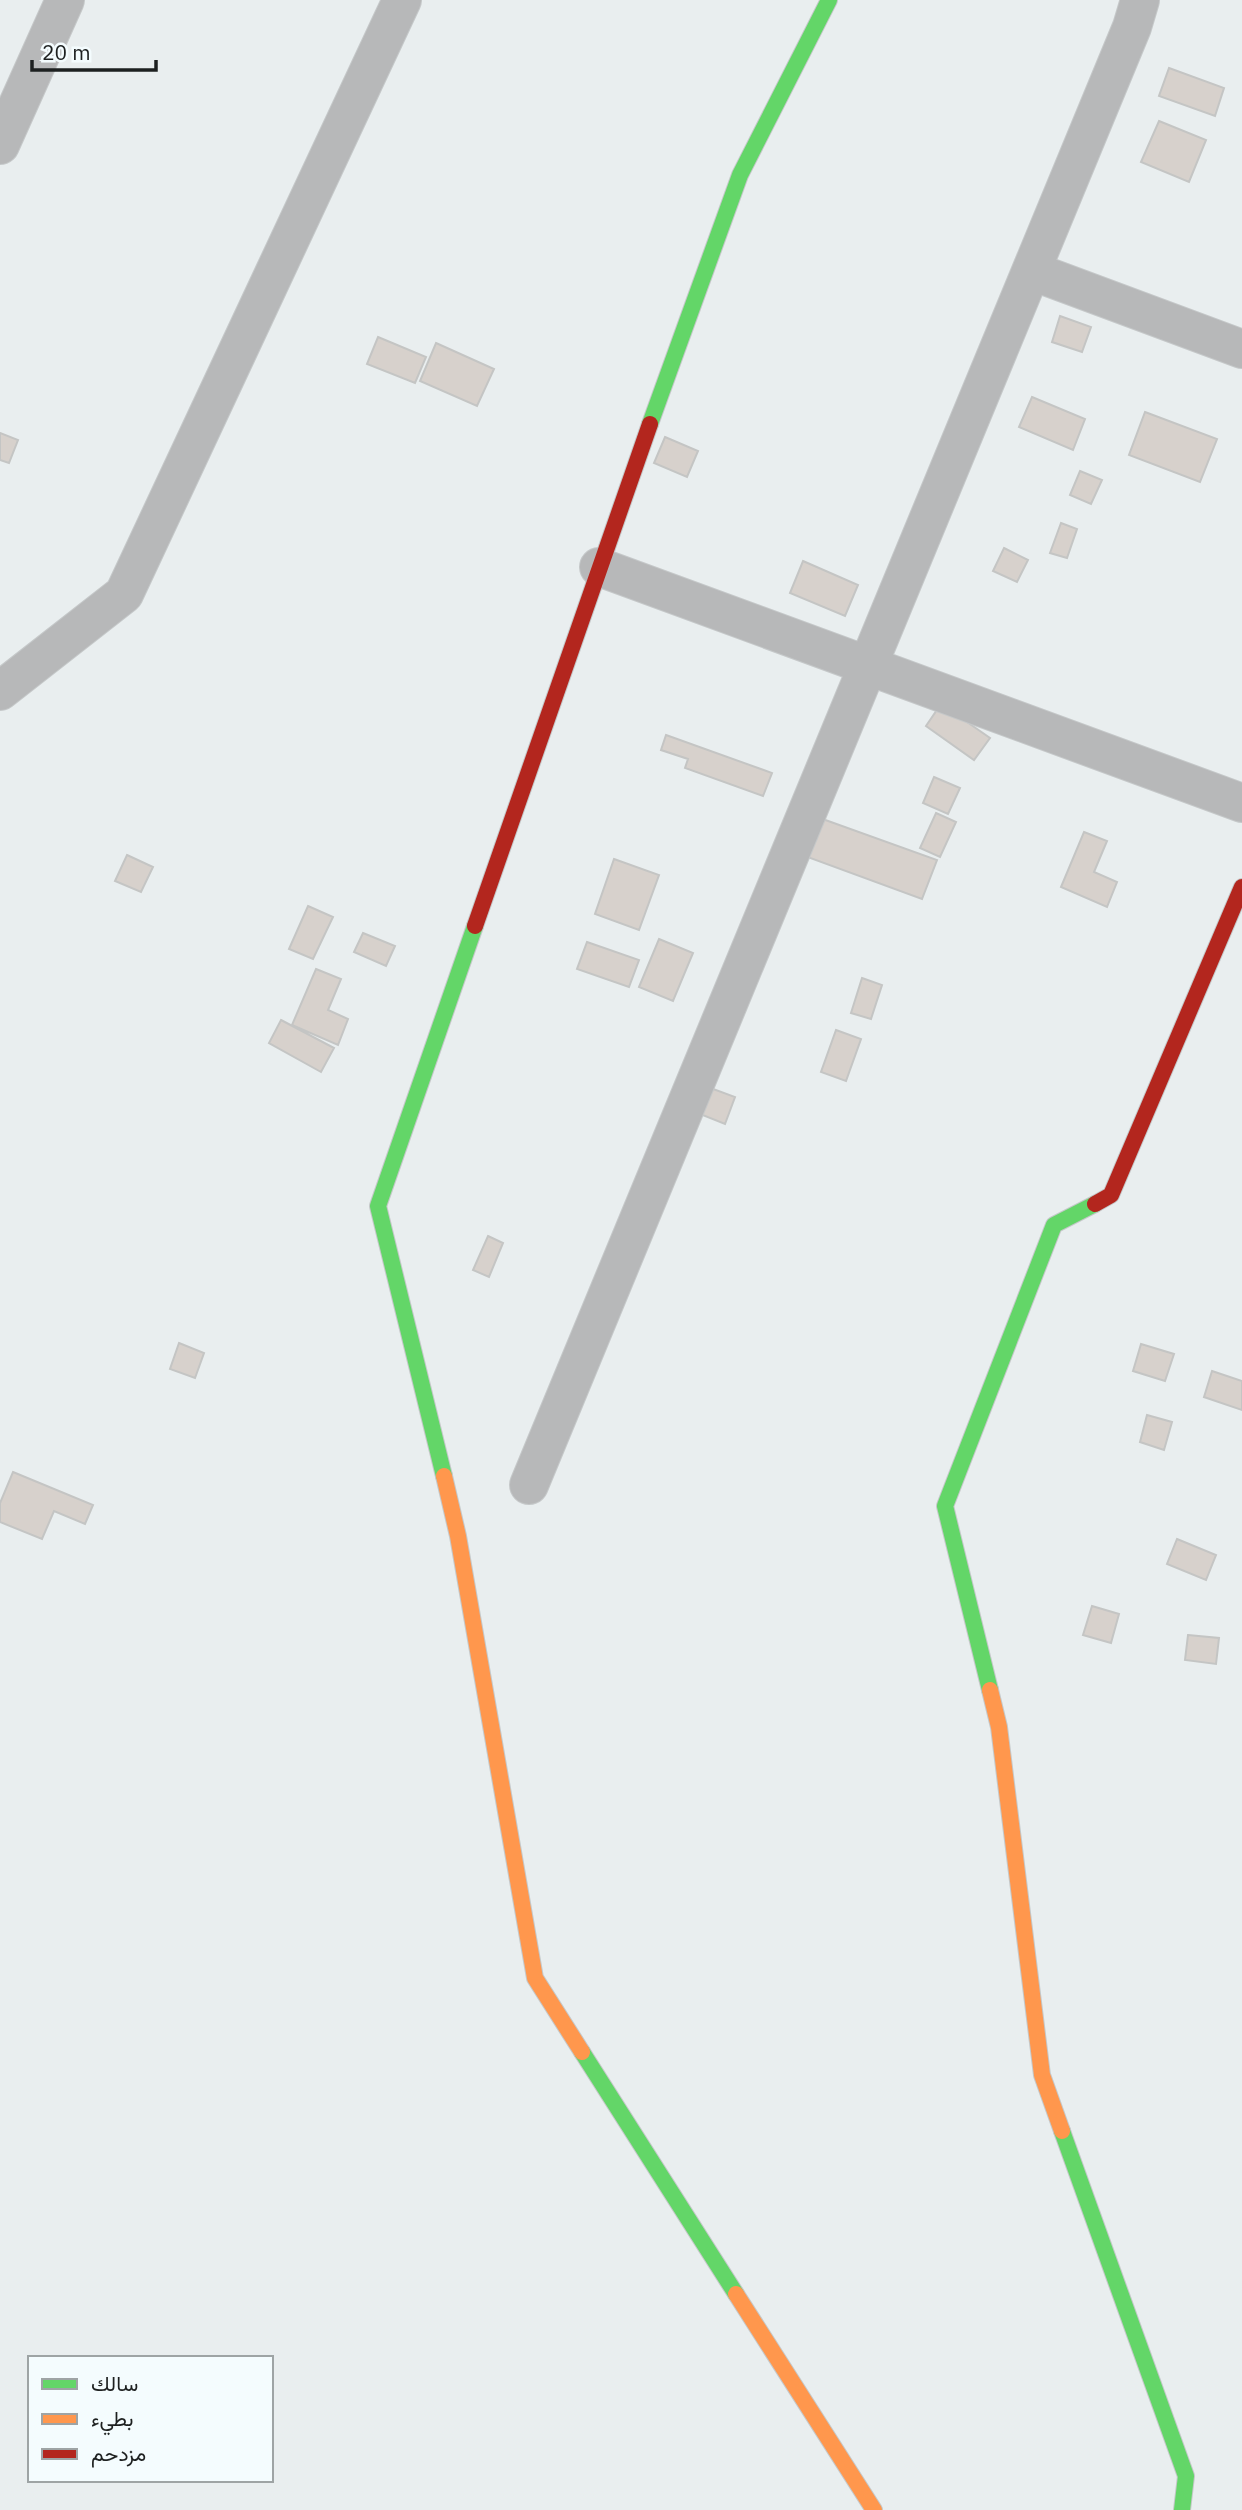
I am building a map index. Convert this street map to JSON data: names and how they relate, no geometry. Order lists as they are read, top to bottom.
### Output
{
  "legend": ["سالك", "بطيء", "مزدحم"],
  "scale_bar": "20 m"
}
